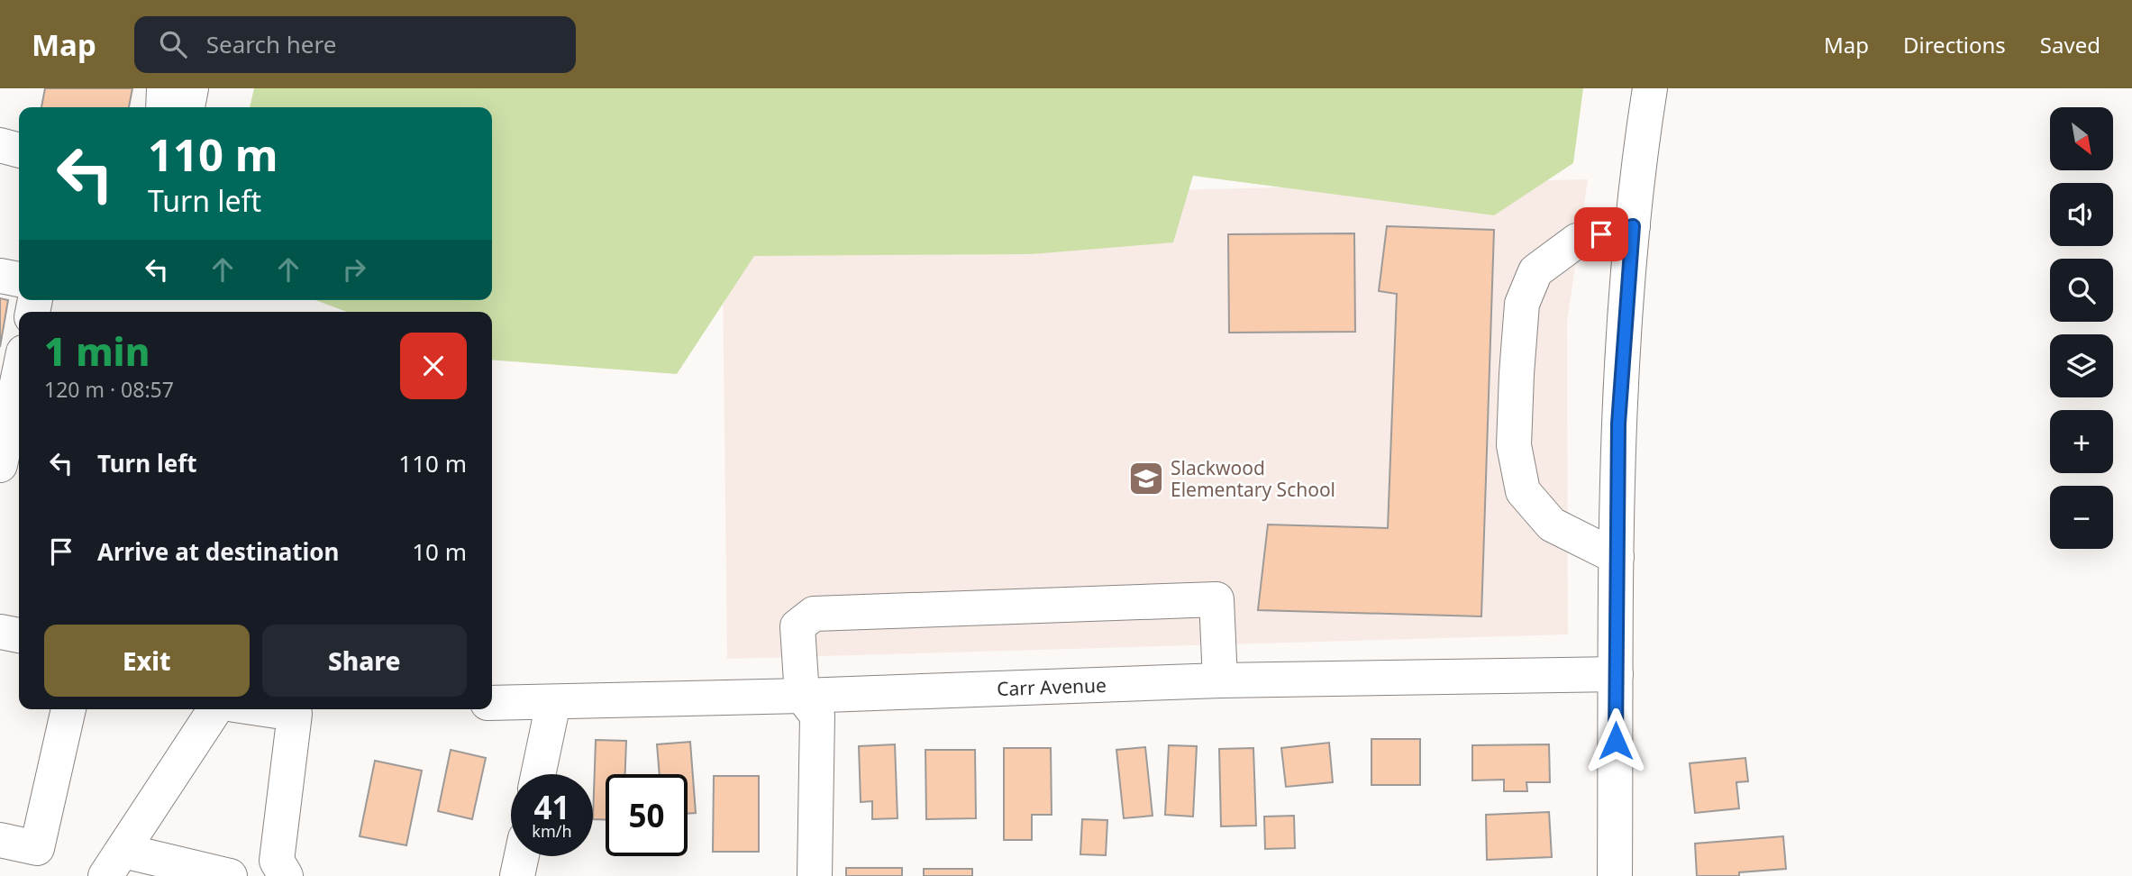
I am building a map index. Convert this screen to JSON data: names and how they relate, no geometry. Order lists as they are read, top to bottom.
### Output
{
  "streets": {
    "street": ["Carr Avenue"]
  },
  "places": {
    "school or university": ["Slackwood Elementary School"]
  },
  "north": "bottom right",
  "page": {
    "header": "Map",
    "search": "Search here",
    "nav": ["Map", "Directions", "Saved"],
    "map_buttons": ["+", "−"],
    "turn": ["110 m", "Turn left"],
    "heading": ["1 min", "120 m · 08:57"],
    "list": [
      {
        "name": "Turn left",
        "value": "110 m"
      },
      {
        "name": "Arrive at destination",
        "value": "10 m"
      }
    ],
    "buttons": ["Exit", "Share"],
    "speed": "41 km/h",
    "limit": "50"
  }
}
